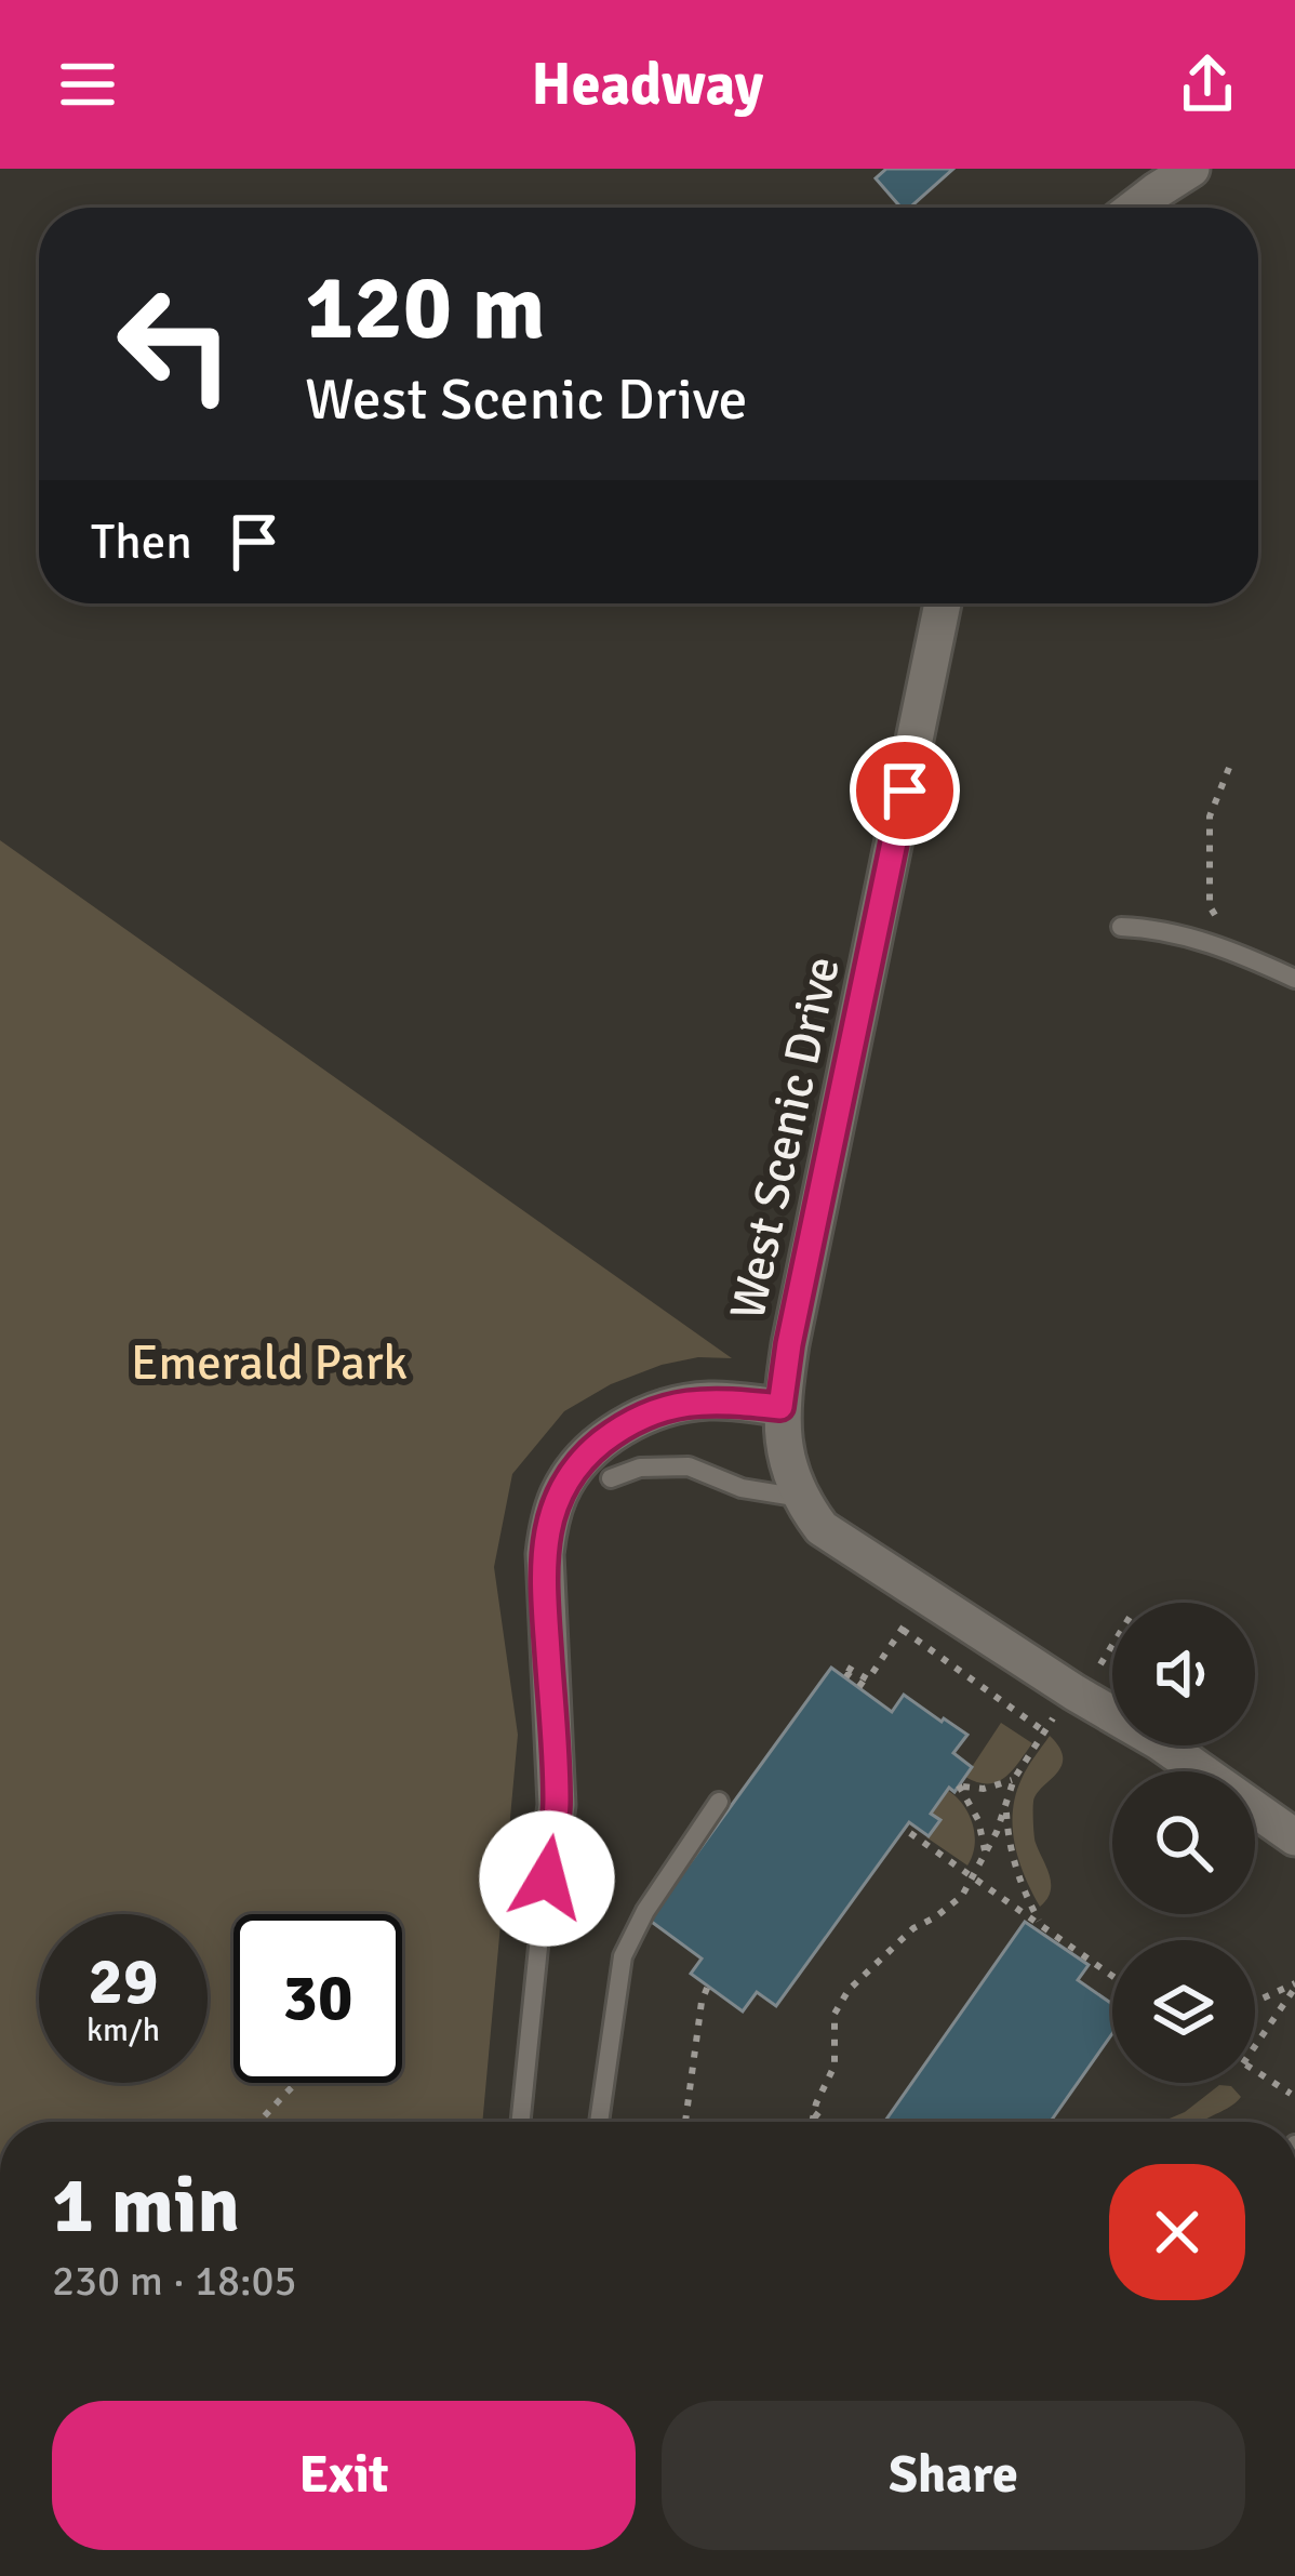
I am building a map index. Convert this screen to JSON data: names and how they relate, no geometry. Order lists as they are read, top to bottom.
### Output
{
  "streets": {
    "street": ["West Scenic Drive"]
  },
  "parks": ["Emerald Park"],
  "page": {
    "header": "Headway",
    "turn": ["120 m", "West Scenic Drive"],
    "then": "Then",
    "speed": "29 km/h",
    "limit": "30",
    "heading": ["1 min", "230 m · 18:05"],
    "buttons": ["Exit", "Share"]
  }
}
